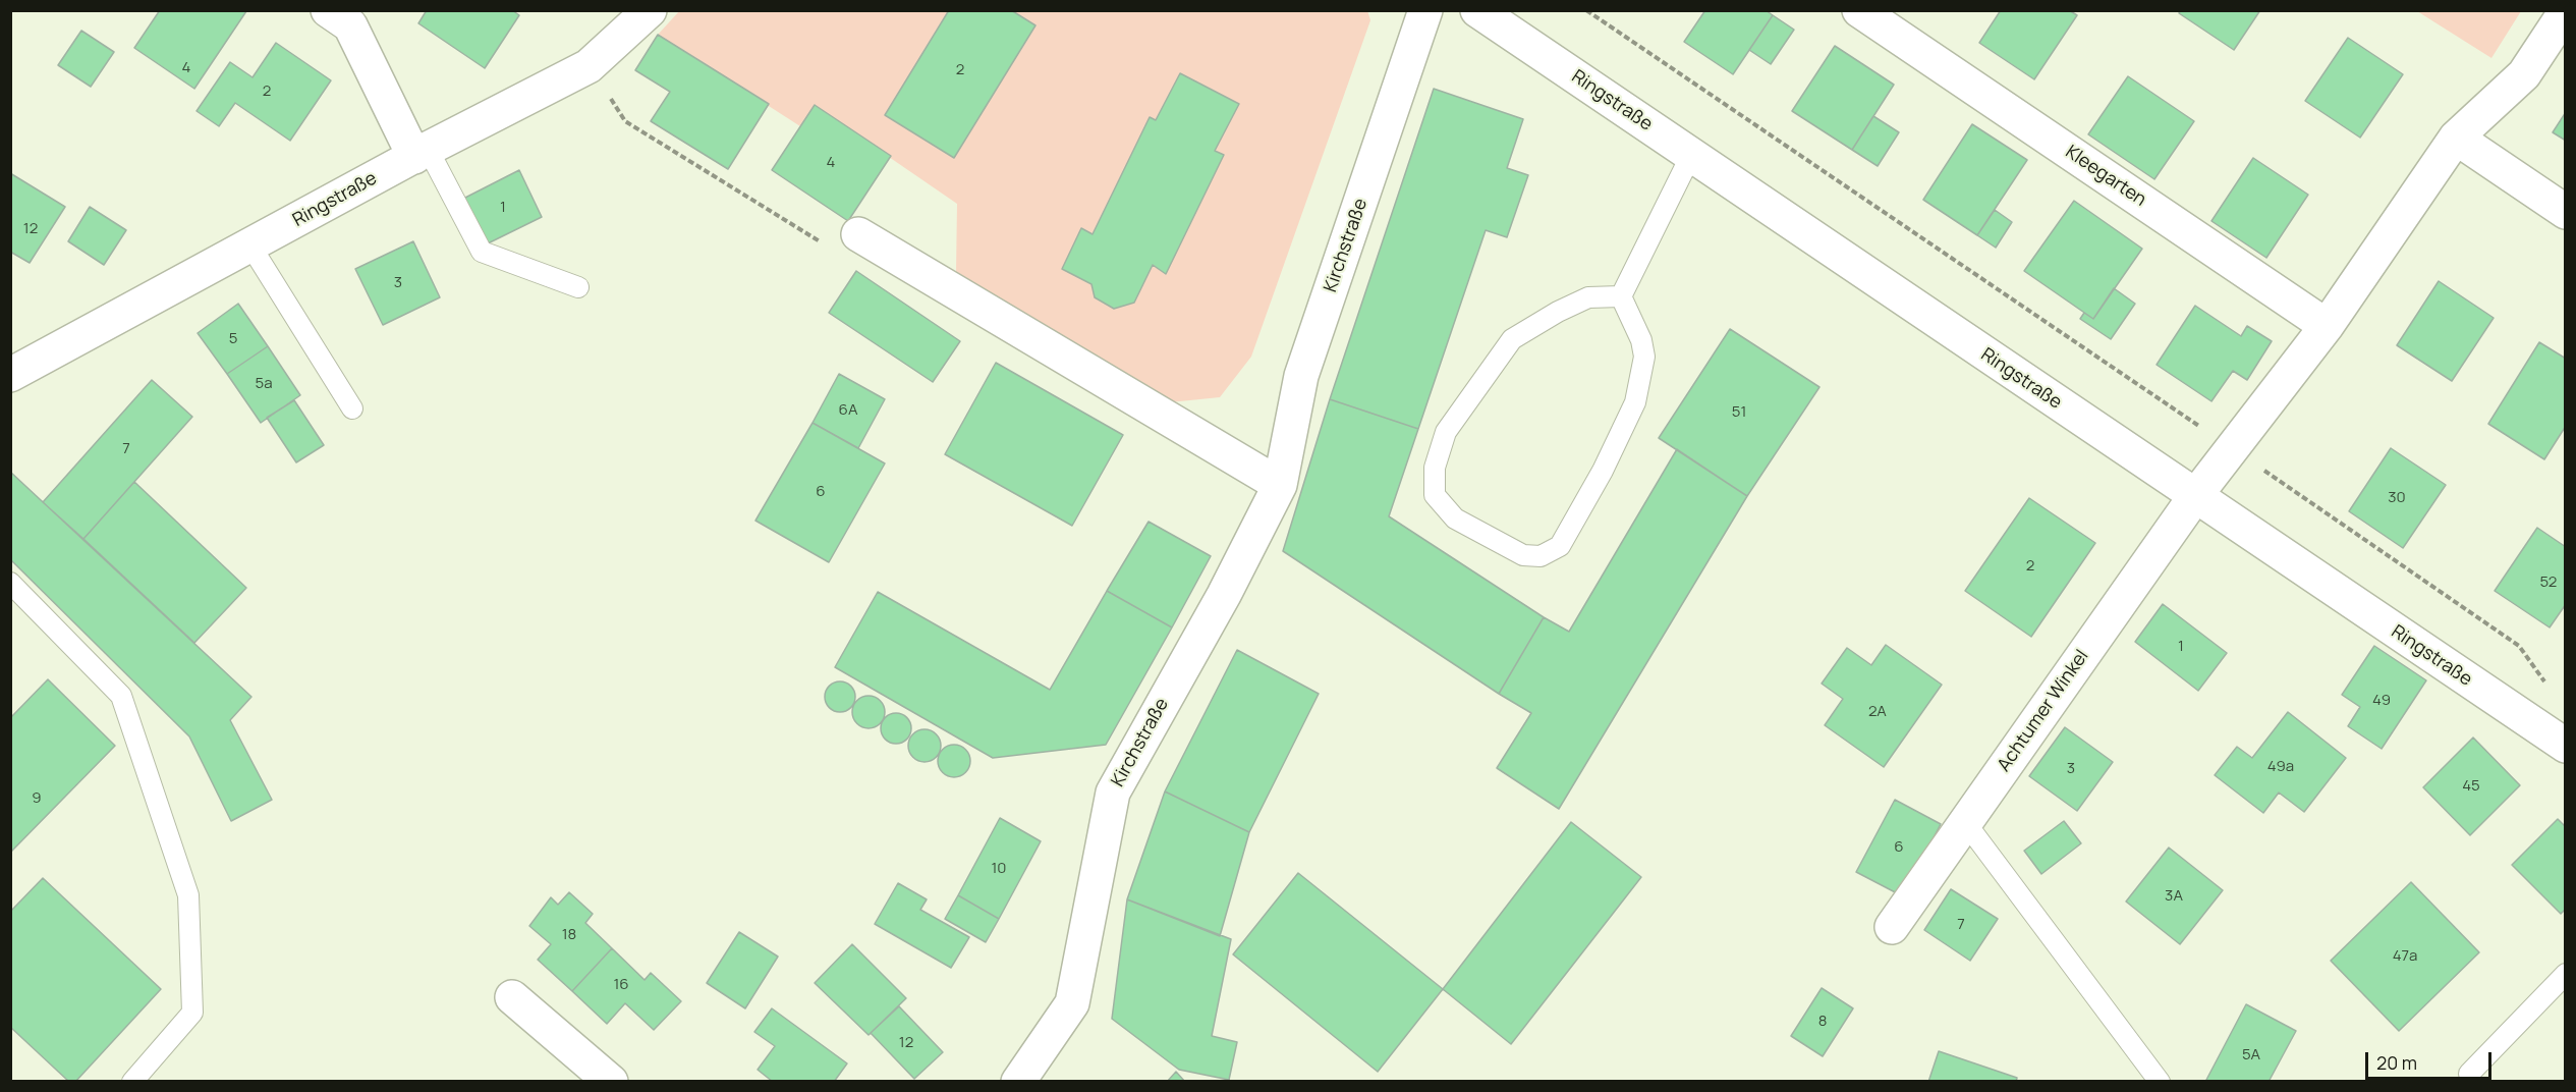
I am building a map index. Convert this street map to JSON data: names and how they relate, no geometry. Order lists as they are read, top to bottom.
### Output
{
  "streets": {
    "street": [
      "Ringstraße",
      "Kleegarten",
      "Kirchstraße",
      "Achtumer Winkel"
    ]
  },
  "crossings": [
    ["Ringstraße", "Achtumer Winkel"]
  ],
  "house_numbers": [
    "4",
    "2",
    "2",
    "4",
    "1",
    "12",
    "3",
    "5",
    "5a",
    "6A",
    "51",
    "7",
    "6",
    "30",
    "2",
    "52",
    "1",
    "49",
    "2A",
    "49a",
    "3",
    "45",
    "9",
    "6",
    "10",
    "3A",
    "7",
    "18",
    "47a",
    "16",
    "8",
    "12",
    "5A"
  ],
  "scale_bar": "20 m"
}
